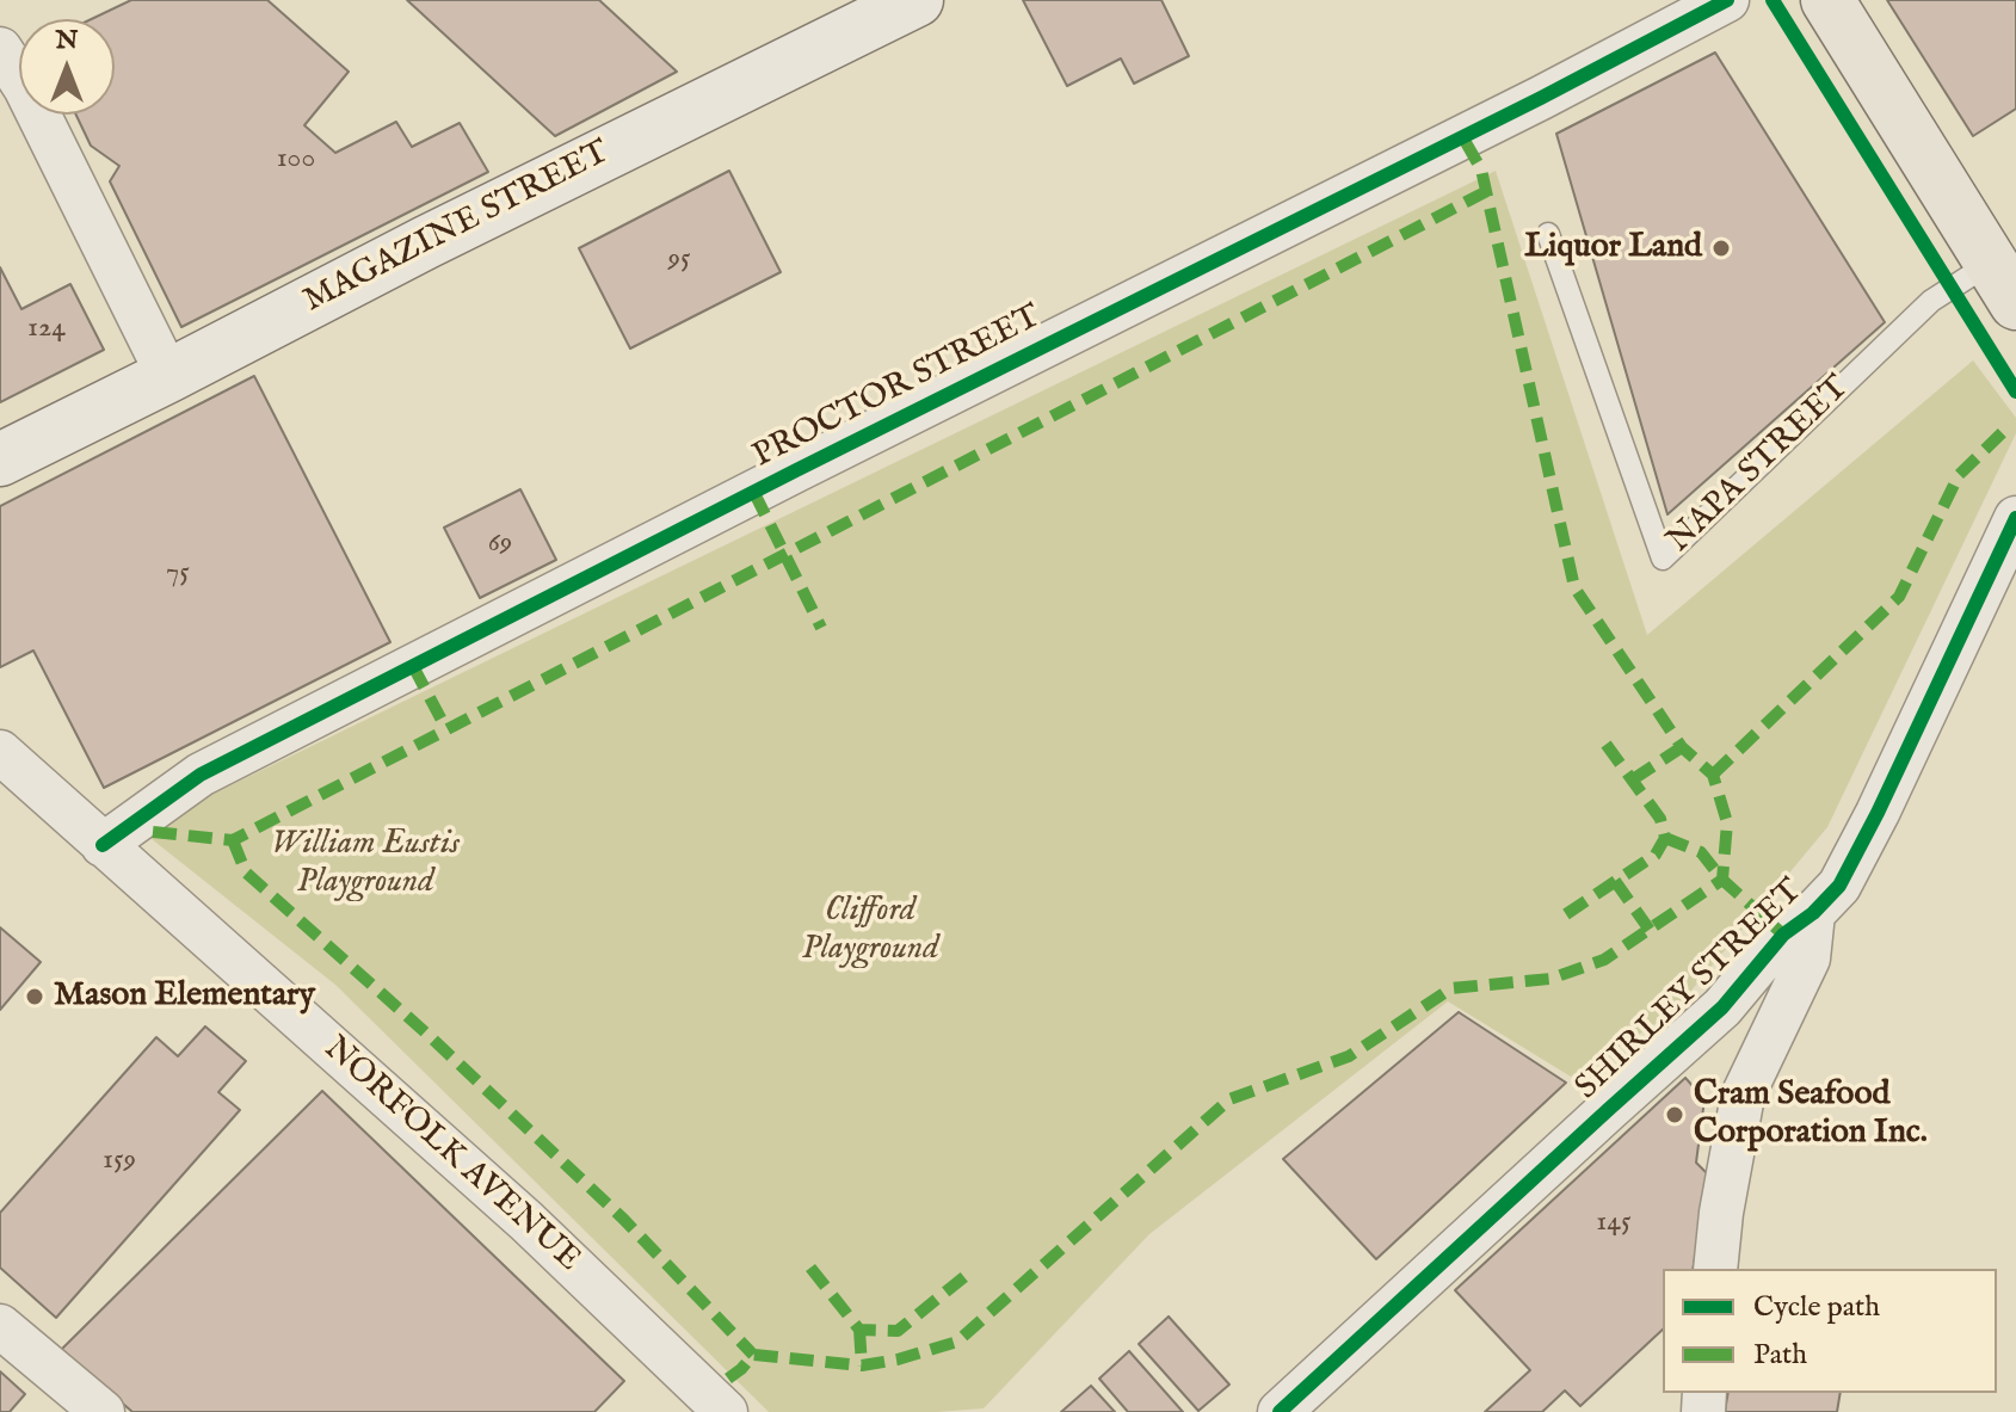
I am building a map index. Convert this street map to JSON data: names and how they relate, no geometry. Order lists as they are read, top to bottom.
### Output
{
  "streets": {
    "main road": ["MAGAZINE STREET"],
    "street": ["PROCTOR STREET", "SHIRLEY STREET", "NORFOLK AVENUE"],
    "lane": ["NAPA STREET"]
  },
  "crossings": [
    ["PROCTOR STREET", "NORFOLK AVENUE"]
  ],
  "parks": ["William Eustis Playground", "Clifford Playground"],
  "places": ["Liquor Land", "Mason Elementary", "Cram Seafood Corporation Inc."],
  "house_numbers": [
    "100",
    "95",
    "124",
    "69",
    "75",
    "159",
    "145"
  ],
  "legend": ["Cycle path", "Path"],
  "north": "top"
}
